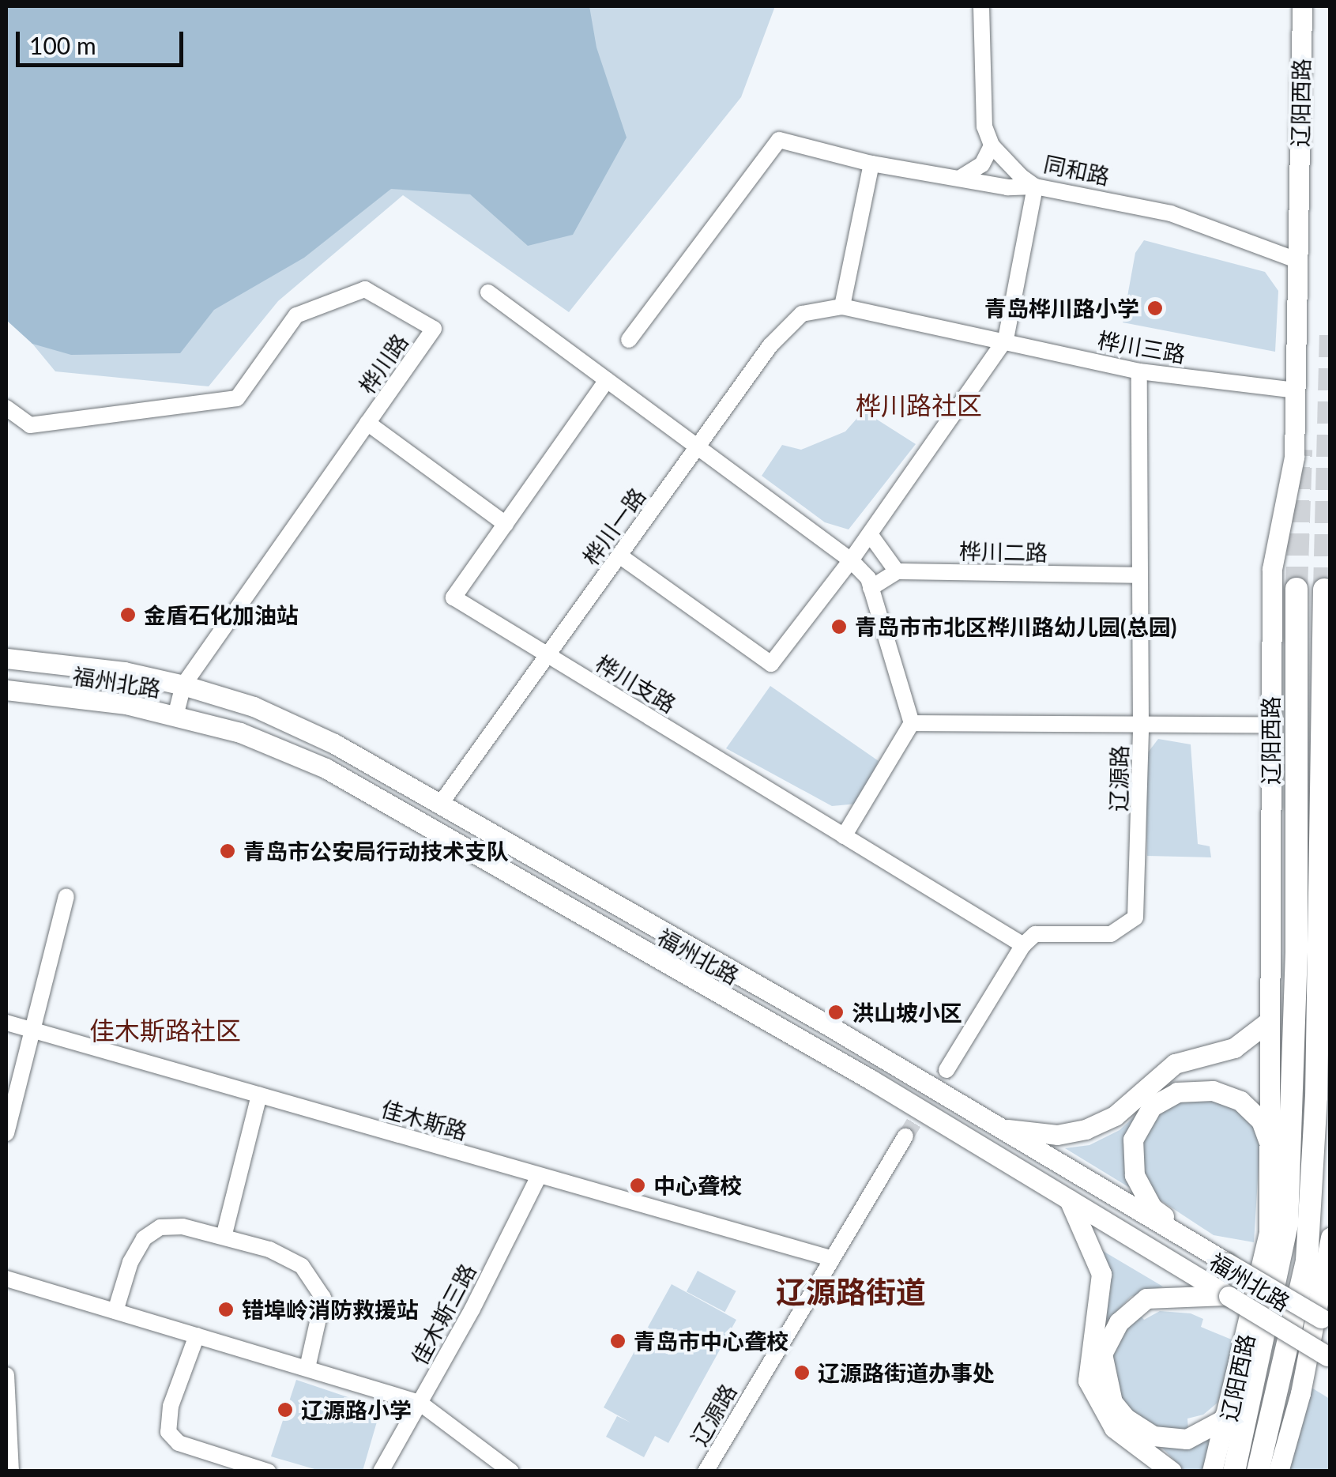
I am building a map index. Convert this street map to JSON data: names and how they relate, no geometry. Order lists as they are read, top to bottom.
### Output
{
  "streets": {
    "highway": ["辽阳西路"],
    "main road": ["福州北路"],
    "street": [
      "同和路",
      "桦川三路",
      "桦川路",
      "桦川一路",
      "桦川二路",
      "桦川支路",
      "辽源路",
      "佳木斯路",
      "佳木斯三路"
    ]
  },
  "crossings": [
    ["辽阳西路", "同和路"],
    ["辽阳西路", "桦川三路"],
    ["桦川三路", "桦川一路"],
    ["桦川三路", "辽源路"],
    ["桦川路", "福州北路"],
    ["桦川一路", "福州北路"],
    ["桦川一路", "桦川支路"],
    ["桦川二路", "辽源路"],
    ["桦川支路", "辽源路"],
    ["辽源路", "佳木斯路"],
    ["佳木斯路", "佳木斯三路"]
  ],
  "districts": ["桦川路社区", "佳木斯路社区", "辽源路街道"],
  "places": [
    "青岛桦川路小学",
    "金盾石化加油站",
    "青岛市市北区桦川路幼儿园(总园)",
    "青岛市公安局行动技术支队",
    "洪山坡小区",
    "中心聋校",
    "错埠岭消防救援站",
    "青岛市中心聋校",
    "辽源路街道办事处",
    "辽源路小学"
  ],
  "scale_bar": "100 m"
}
